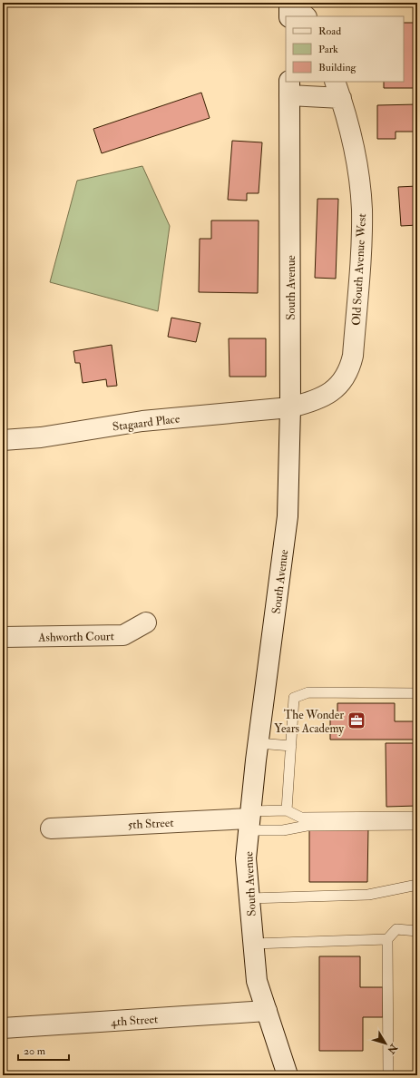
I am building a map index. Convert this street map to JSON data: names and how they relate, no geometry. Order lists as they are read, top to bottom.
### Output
{
  "streets": {
    "street": [
      "Old South Avenue West",
      "South Avenue",
      "Stagaard Place",
      "Ashworth Court",
      "5th Street",
      "4th Street"
    ]
  },
  "crossings": [
    ["Old South Avenue West", "South Avenue"],
    ["Old South Avenue West", "Stagaard Place"],
    ["South Avenue", "Stagaard Place"],
    ["South Avenue", "5th Street"],
    ["South Avenue", "4th Street"]
  ],
  "places": {
    "office": ["The Wonder Years Academy"]
  },
  "legend": ["Road", "Park", "Building"],
  "scale_bar": "20 m",
  "north": "bottom right"
}
